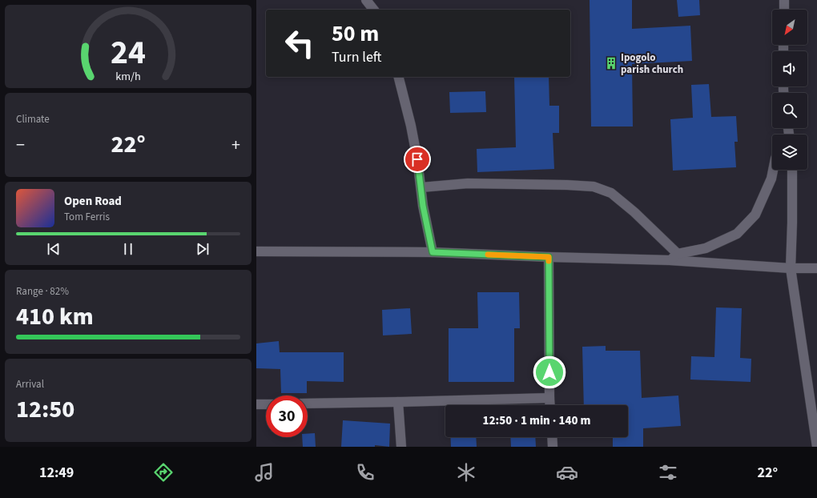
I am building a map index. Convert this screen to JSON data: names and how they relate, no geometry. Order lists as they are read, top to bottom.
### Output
{
  "places": {
    "building": ["Ipogolo parish church"]
  },
  "north": "bottom left",
  "page": {
    "turn": ["50 m", "Turn left"],
    "tile": [
      "Climate",
      ["Range · 82%", "410 km"],
      ["Arrival", "12:50"]
    ],
    "heat": ["−", "22°", "+"],
    "song": ["Open Road", "Tom Ferris"],
    "limit": "30",
    "trip": "12:50 · 1 min · 140 m",
    "tabs": ["12:49", "22°"],
    "gauge": ["24", "km/h"]
  }
}
